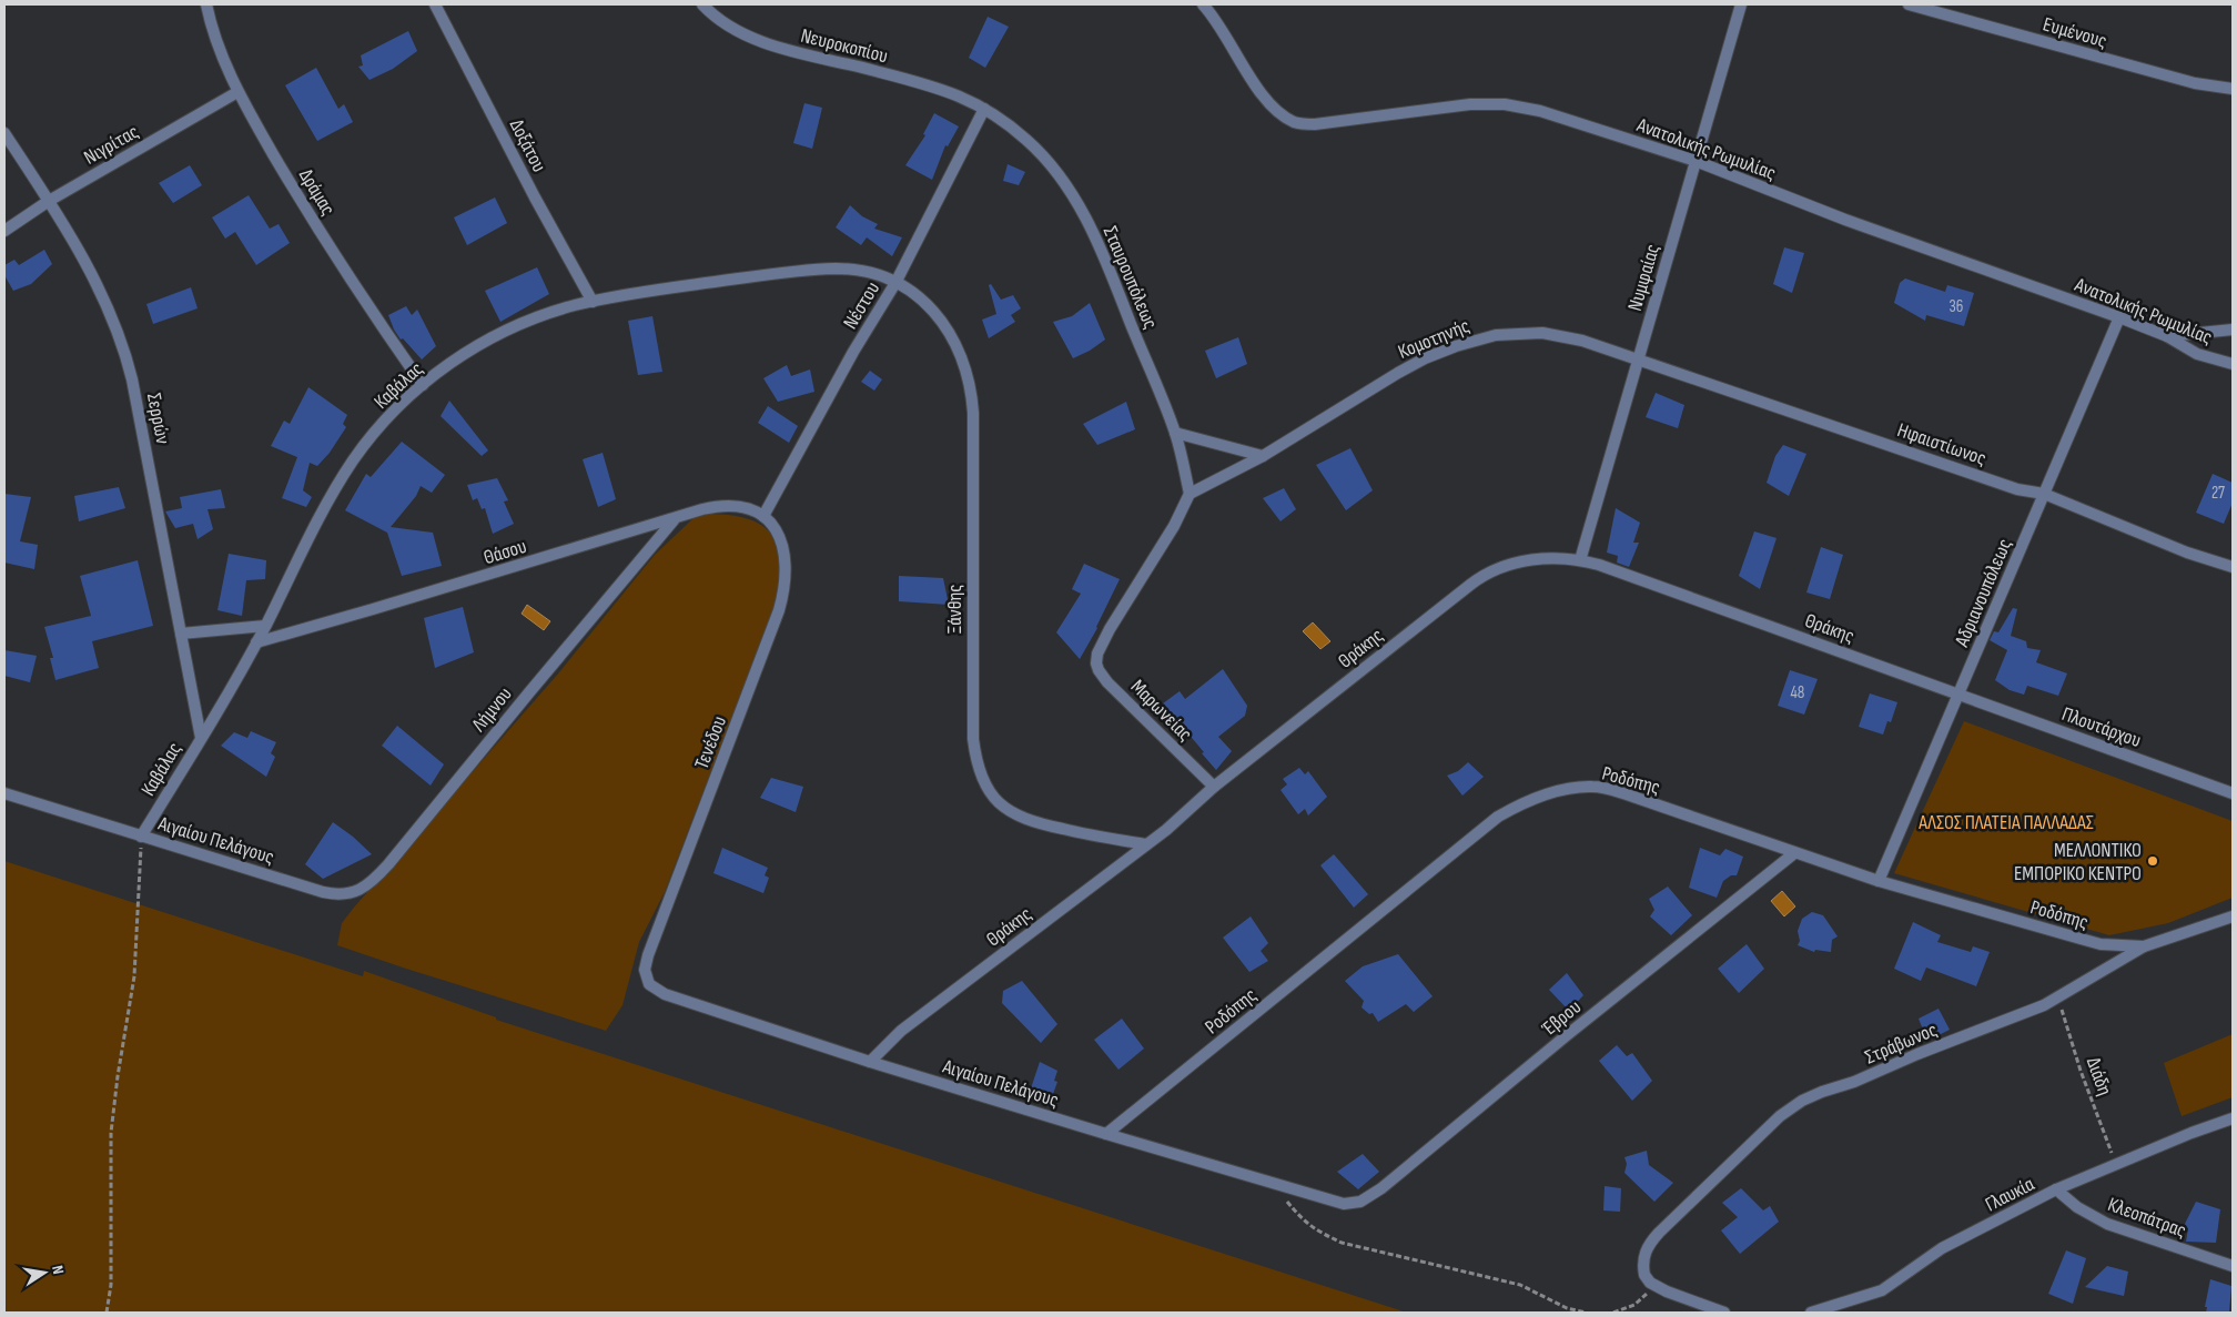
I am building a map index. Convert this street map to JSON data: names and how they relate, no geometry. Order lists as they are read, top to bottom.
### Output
{
  "streets": {
    "street": [
      "Ευμένους",
      "Νευροκοπίου",
      "Νιγρίτας",
      "Δοξάτου",
      "Ανατολικής Ρωμυλίας",
      "Δράμας",
      "Σταυρουπόλεως",
      "Νυμφαίας",
      "Νέστου",
      "Κομοτηνής",
      "Καβάλας",
      "Σερρών",
      "Ηφαιστίωνος",
      "Θάσου",
      "Αδριανουπόλεως",
      "Ξάνθης",
      "Θράκης",
      "Λήμνου",
      "Μαρωνείας",
      "Πλουτάρχου",
      "Τενέδου",
      "Ροδόπης",
      "Αιγαίου Πελάγους",
      "Έβρου",
      "Στράβωνος",
      "Γλαυκία",
      "Κλεοπάτρας"
    ],
    "path": ["Διάδη"]
  },
  "crossings": [
    ["Νευροκοπίου", "Σταυρουπόλεως"],
    ["Νευροκοπίου", "Νέστου"],
    ["Νιγρίτας", "Δράμας"],
    ["Νιγρίτας", "Σερρών"],
    ["Δοξάτου", "Καβάλας"],
    ["Ανατολικής Ρωμυλίας", "Νυμφαίας"],
    ["Ανατολικής Ρωμυλίας", "Αδριανουπόλεως"],
    ["Δράμας", "Καβάλας"],
    ["Σταυρουπόλεως", "Νέστου"],
    ["Σταυρουπόλεως", "Κομοτηνής"],
    ["Σταυρουπόλεως", "Μαρωνείας"],
    ["Νυμφαίας", "Κομοτηνής"],
    ["Νυμφαίας", "Ηφαιστίωνος"],
    ["Νυμφαίας", "Θράκης"],
    ["Νέστου", "Καβάλας"],
    ["Νέστου", "Θάσου"],
    ["Νέστου", "Ξάνθης"],
    ["Νέστου", "Τενέδου"],
    ["Κομοτηνής", "Ηφαιστίωνος"],
    ["Κομοτηνής", "Μαρωνείας"],
    ["Καβάλας", "Σερρών"],
    ["Καβάλας", "Θάσου"],
    ["Καβάλας", "Ξάνθης"],
    ["Καβάλας", "Αιγαίου Πελάγους"],
    ["Ηφαιστίωνος", "Αδριανουπόλεως"],
    ["Θάσου", "Λήμνου"],
    ["Θάσου", "Τενέδου"],
    ["Αδριανουπόλεως", "Θράκης"],
    ["Αδριανουπόλεως", "Πλουτάρχου"],
    ["Αδριανουπόλεως", "Ροδόπης"],
    ["Ξάνθης", "Θράκης"],
    ["Θράκης", "Μαρωνείας"],
    ["Θράκης", "Πλουτάρχου"],
    ["Θράκης", "Αιγαίου Πελάγους"],
    ["Λήμνου", "Αιγαίου Πελάγους"],
    ["Τενέδου", "Αιγαίου Πελάγους"],
    ["Ροδόπης", "Αιγαίου Πελάγους"],
    ["Ροδόπης", "Έβρου"],
    ["Ροδόπης", "Στράβωνος"],
    ["Αιγαίου Πελάγους", "Έβρου"],
    ["Στράβωνος", "Διάδη"],
    ["Διάδη", "Γλαυκία"],
    ["Γλαυκία", "Κλεοπάτρας"]
  ],
  "parks": ["ΑΛΣΟΣ ΠΛΑΤΕΙΑ ΠΑΛΛΑΔΑΣ"],
  "places": ["ΜΕΛΛΟΝΤΙΚΟ ΕΜΠΟΡΙΚΟ ΚΕΝΤΡΟ"],
  "house_numbers": ["36", "27", "48"],
  "north": "right"
}
